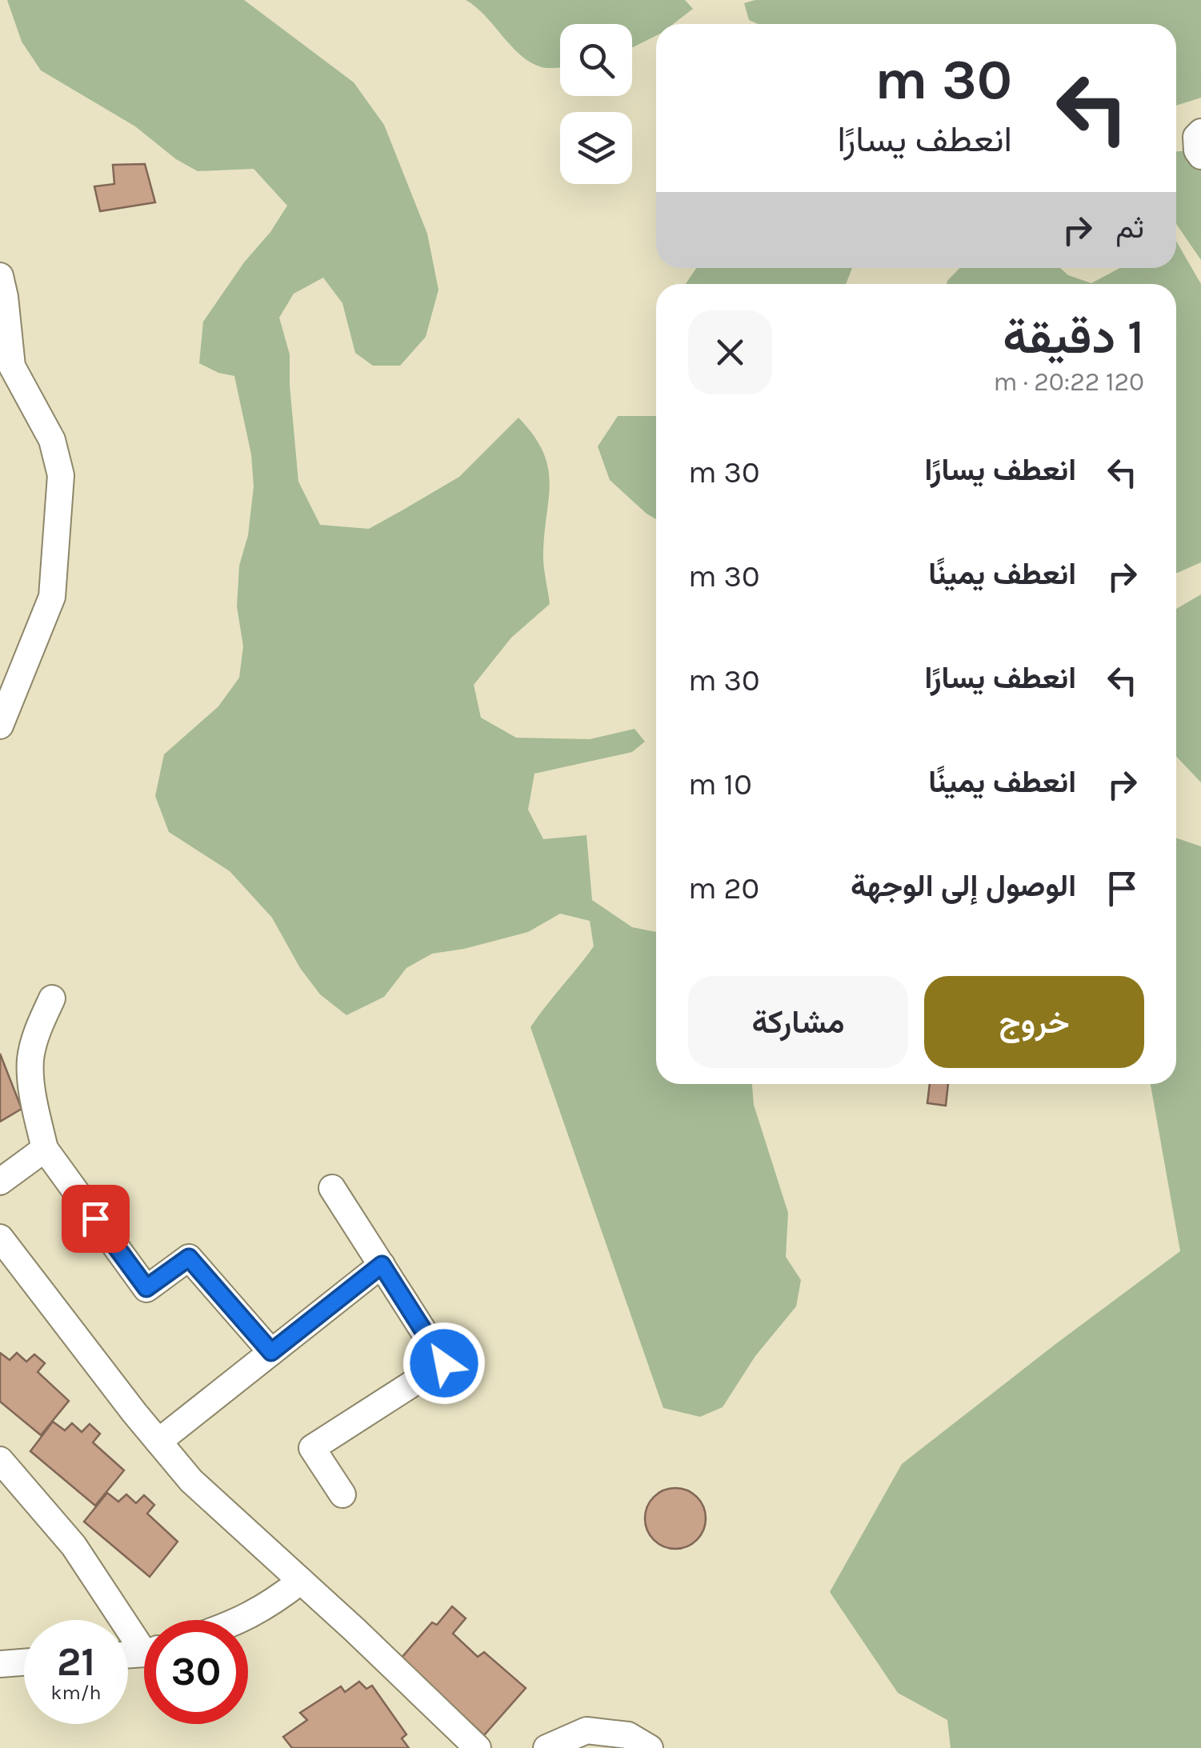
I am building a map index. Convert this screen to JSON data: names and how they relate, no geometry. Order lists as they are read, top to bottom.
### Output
{
  "page": {
    "turn": ["30 m", "انعطف يسارًا"],
    "then": "ثم",
    "heading": ["1 دقيقة", "120 m · 20:22"],
    "list": [
      {
        "name": "انعطف يسارًا",
        "value": "30 m"
      },
      {
        "name": "انعطف يمينًا",
        "value": "30 m"
      },
      {
        "name": "انعطف يسارًا",
        "value": "30 m"
      },
      {
        "name": "انعطف يمينًا",
        "value": "10 m"
      },
      {
        "name": "الوصول إلى الوجهة",
        "value": "20 m"
      }
    ],
    "buttons": ["خروج", "مشاركة"],
    "speed": "21 km/h",
    "limit": "30"
  }
}
